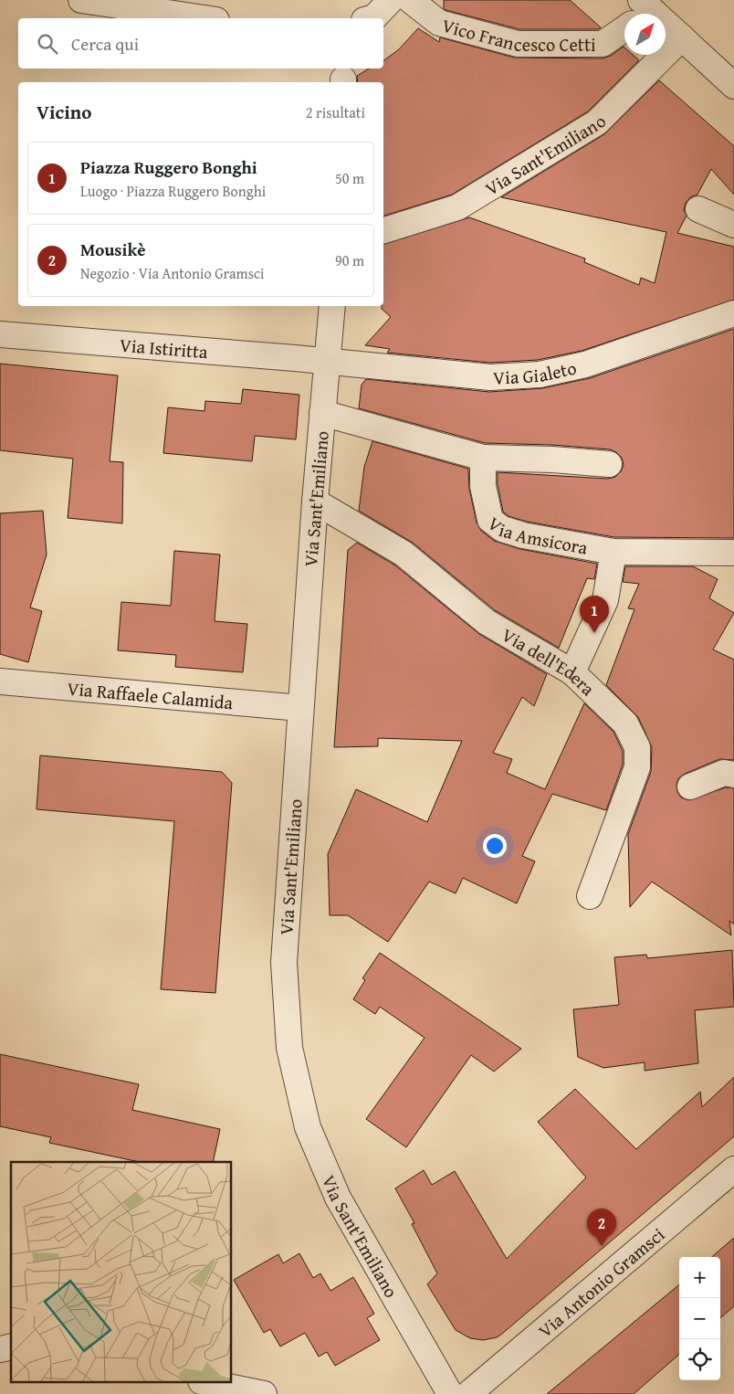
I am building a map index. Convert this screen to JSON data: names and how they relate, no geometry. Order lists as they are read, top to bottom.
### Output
{
  "streets": {
    "street": [
      "Vico Francesco Cetti",
      "Via Sant'Emiliano",
      "Via Istiritta",
      "Via Gialeto",
      "Via Amsicora",
      "Via dell'Edera",
      "Via Raffaele Calamida",
      "Via Antonio Gramsci"
    ]
  },
  "crossings": [
    ["Via Sant'Emiliano", "Via Istiritta"],
    ["Via Sant'Emiliano", "Via Gialeto"],
    ["Via Sant'Emiliano", "Via dell'Edera"],
    ["Via Sant'Emiliano", "Via Raffaele Calamida"],
    ["Via Istiritta", "Via Gialeto"]
  ],
  "north": "top right",
  "page": {
    "search": "Cerca qui",
    "heading": ["Vicino", "2 risultati"],
    "list": [
      {
        "mark": "1",
        "name": "Piazza Ruggero Bonghi",
        "note": "Luogo · Piazza Ruggero Bonghi",
        "value": "50 m"
      },
      {
        "mark": "2",
        "name": "Mousikè",
        "note": "Negozio · Via Antonio Gramsci",
        "value": "90 m"
      }
    ],
    "pins": ["1", "2"],
    "map_buttons": ["+", "−"]
  }
}
